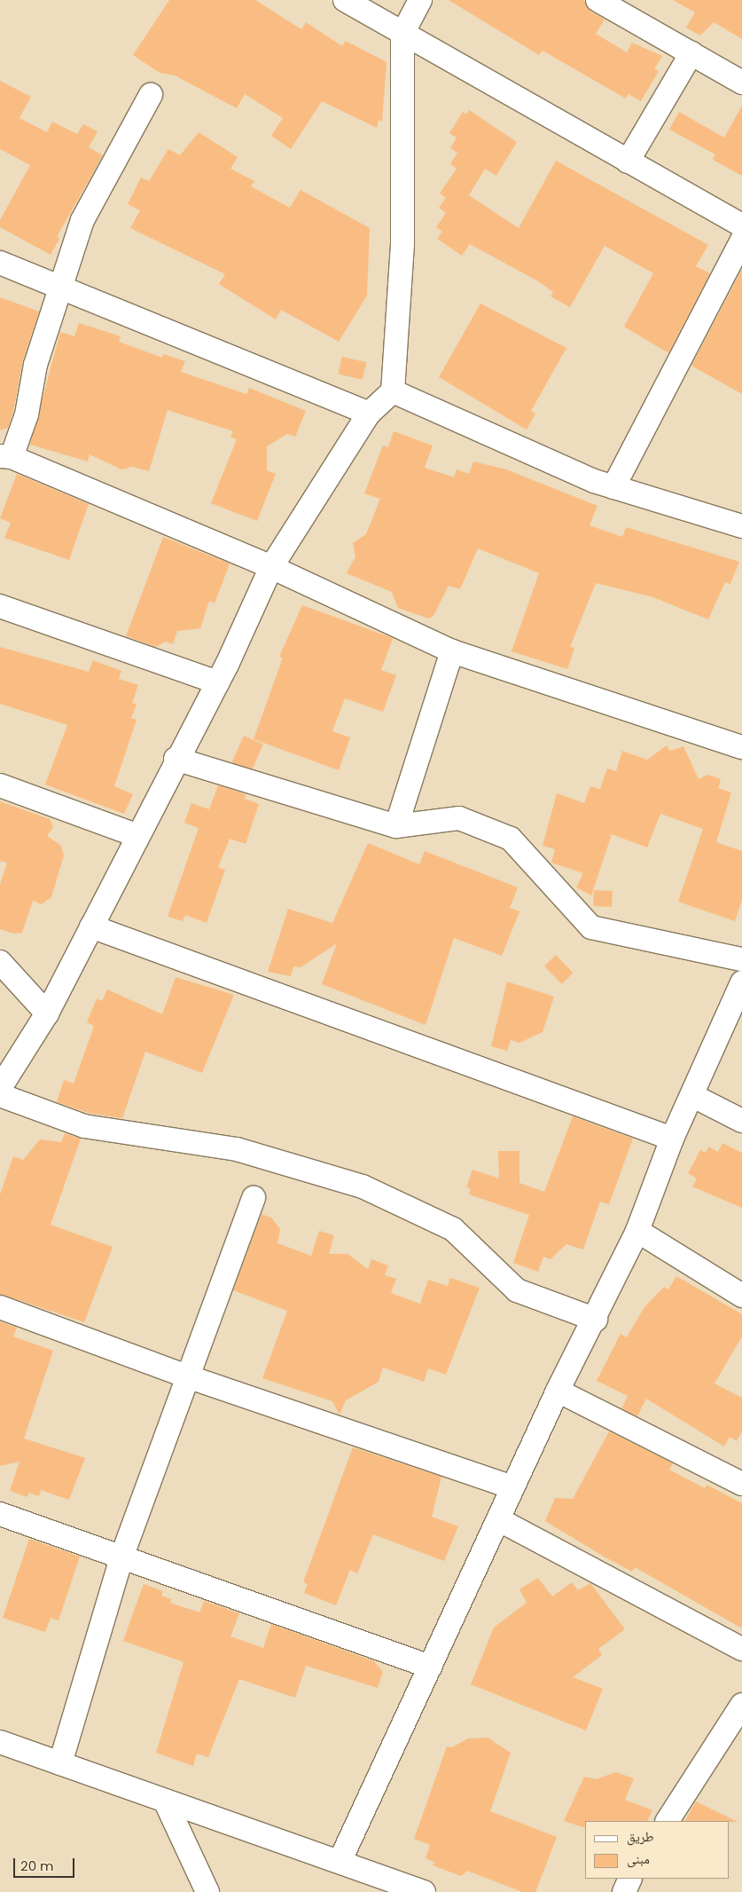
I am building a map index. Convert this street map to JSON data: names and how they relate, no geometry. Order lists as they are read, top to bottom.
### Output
{
  "legend": ["طريق", "مبنى"],
  "scale_bar": "20 m"
}
